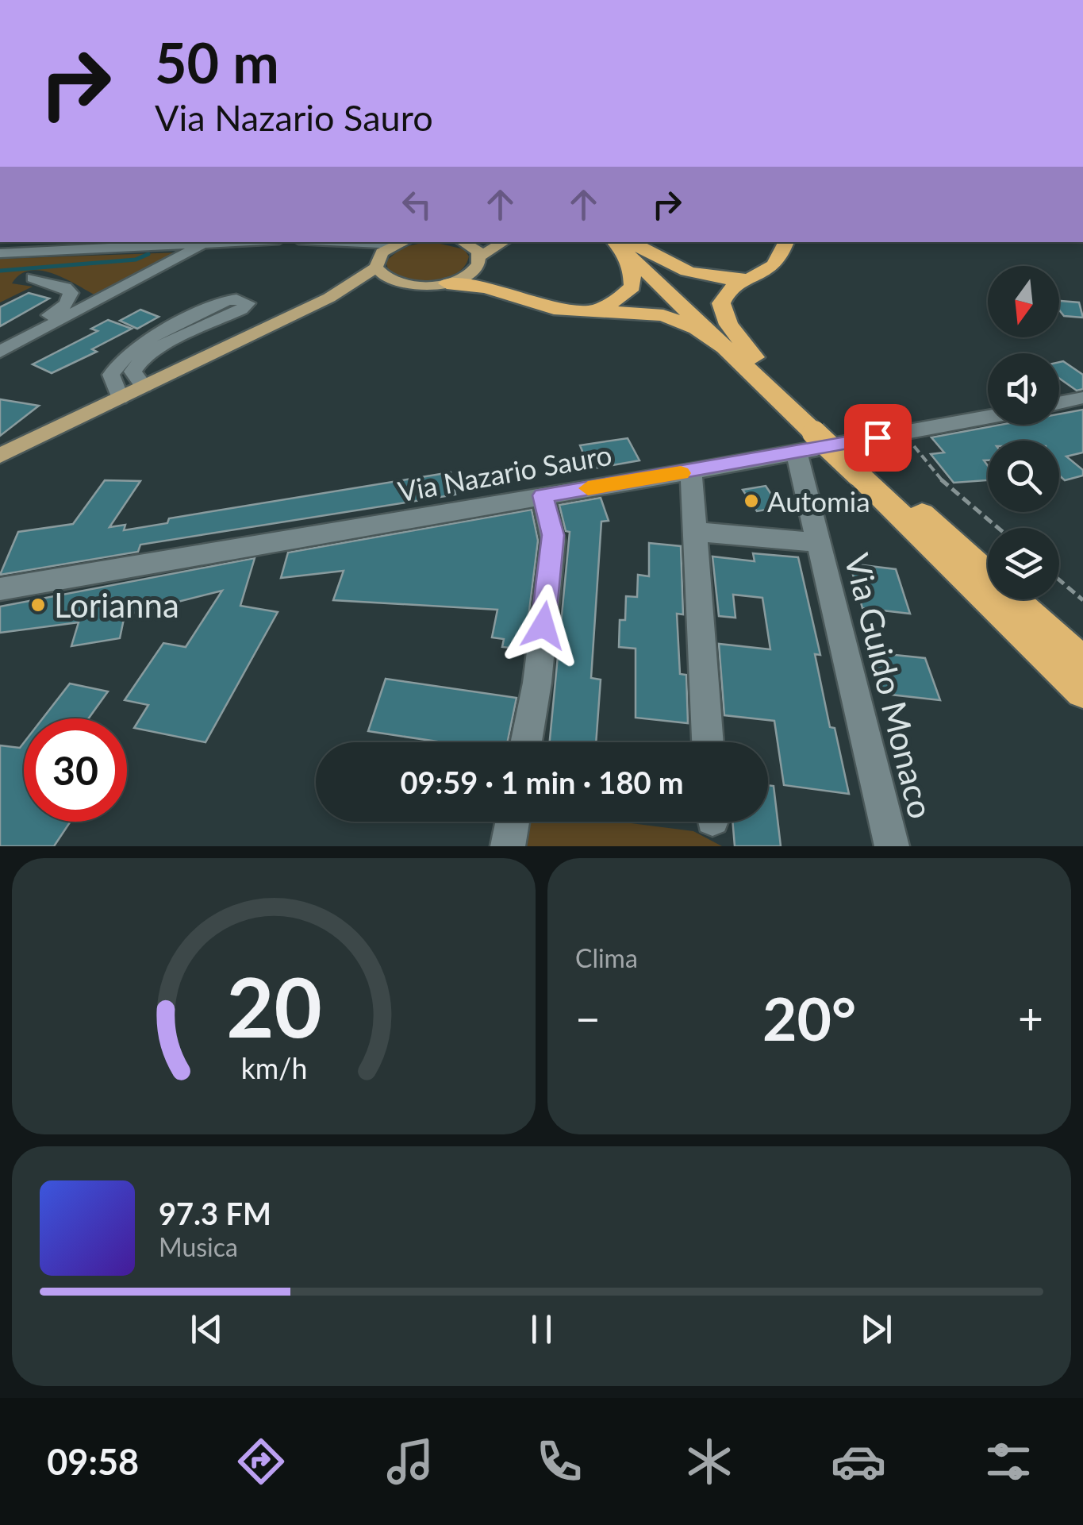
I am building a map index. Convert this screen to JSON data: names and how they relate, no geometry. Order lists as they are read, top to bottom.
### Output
{
  "streets": {
    "street": ["Via Nazario Sauro", "Via Guido Monaco"]
  },
  "crossings": [
    ["Via Nazario Sauro", "Via Guido Monaco"]
  ],
  "places": ["Automia", "Lorianna"],
  "north": "bottom",
  "page": {
    "turn": ["50 m", "Via Nazario Sauro"],
    "limit": "30",
    "trip": "09:59 · 1 min · 180 m",
    "tile": "Clima",
    "heat": ["−", "20°", "+"],
    "song": ["97.3 FM", "Musica"],
    "tabs": "09:58",
    "gauge": ["20", "km/h"]
  }
}
